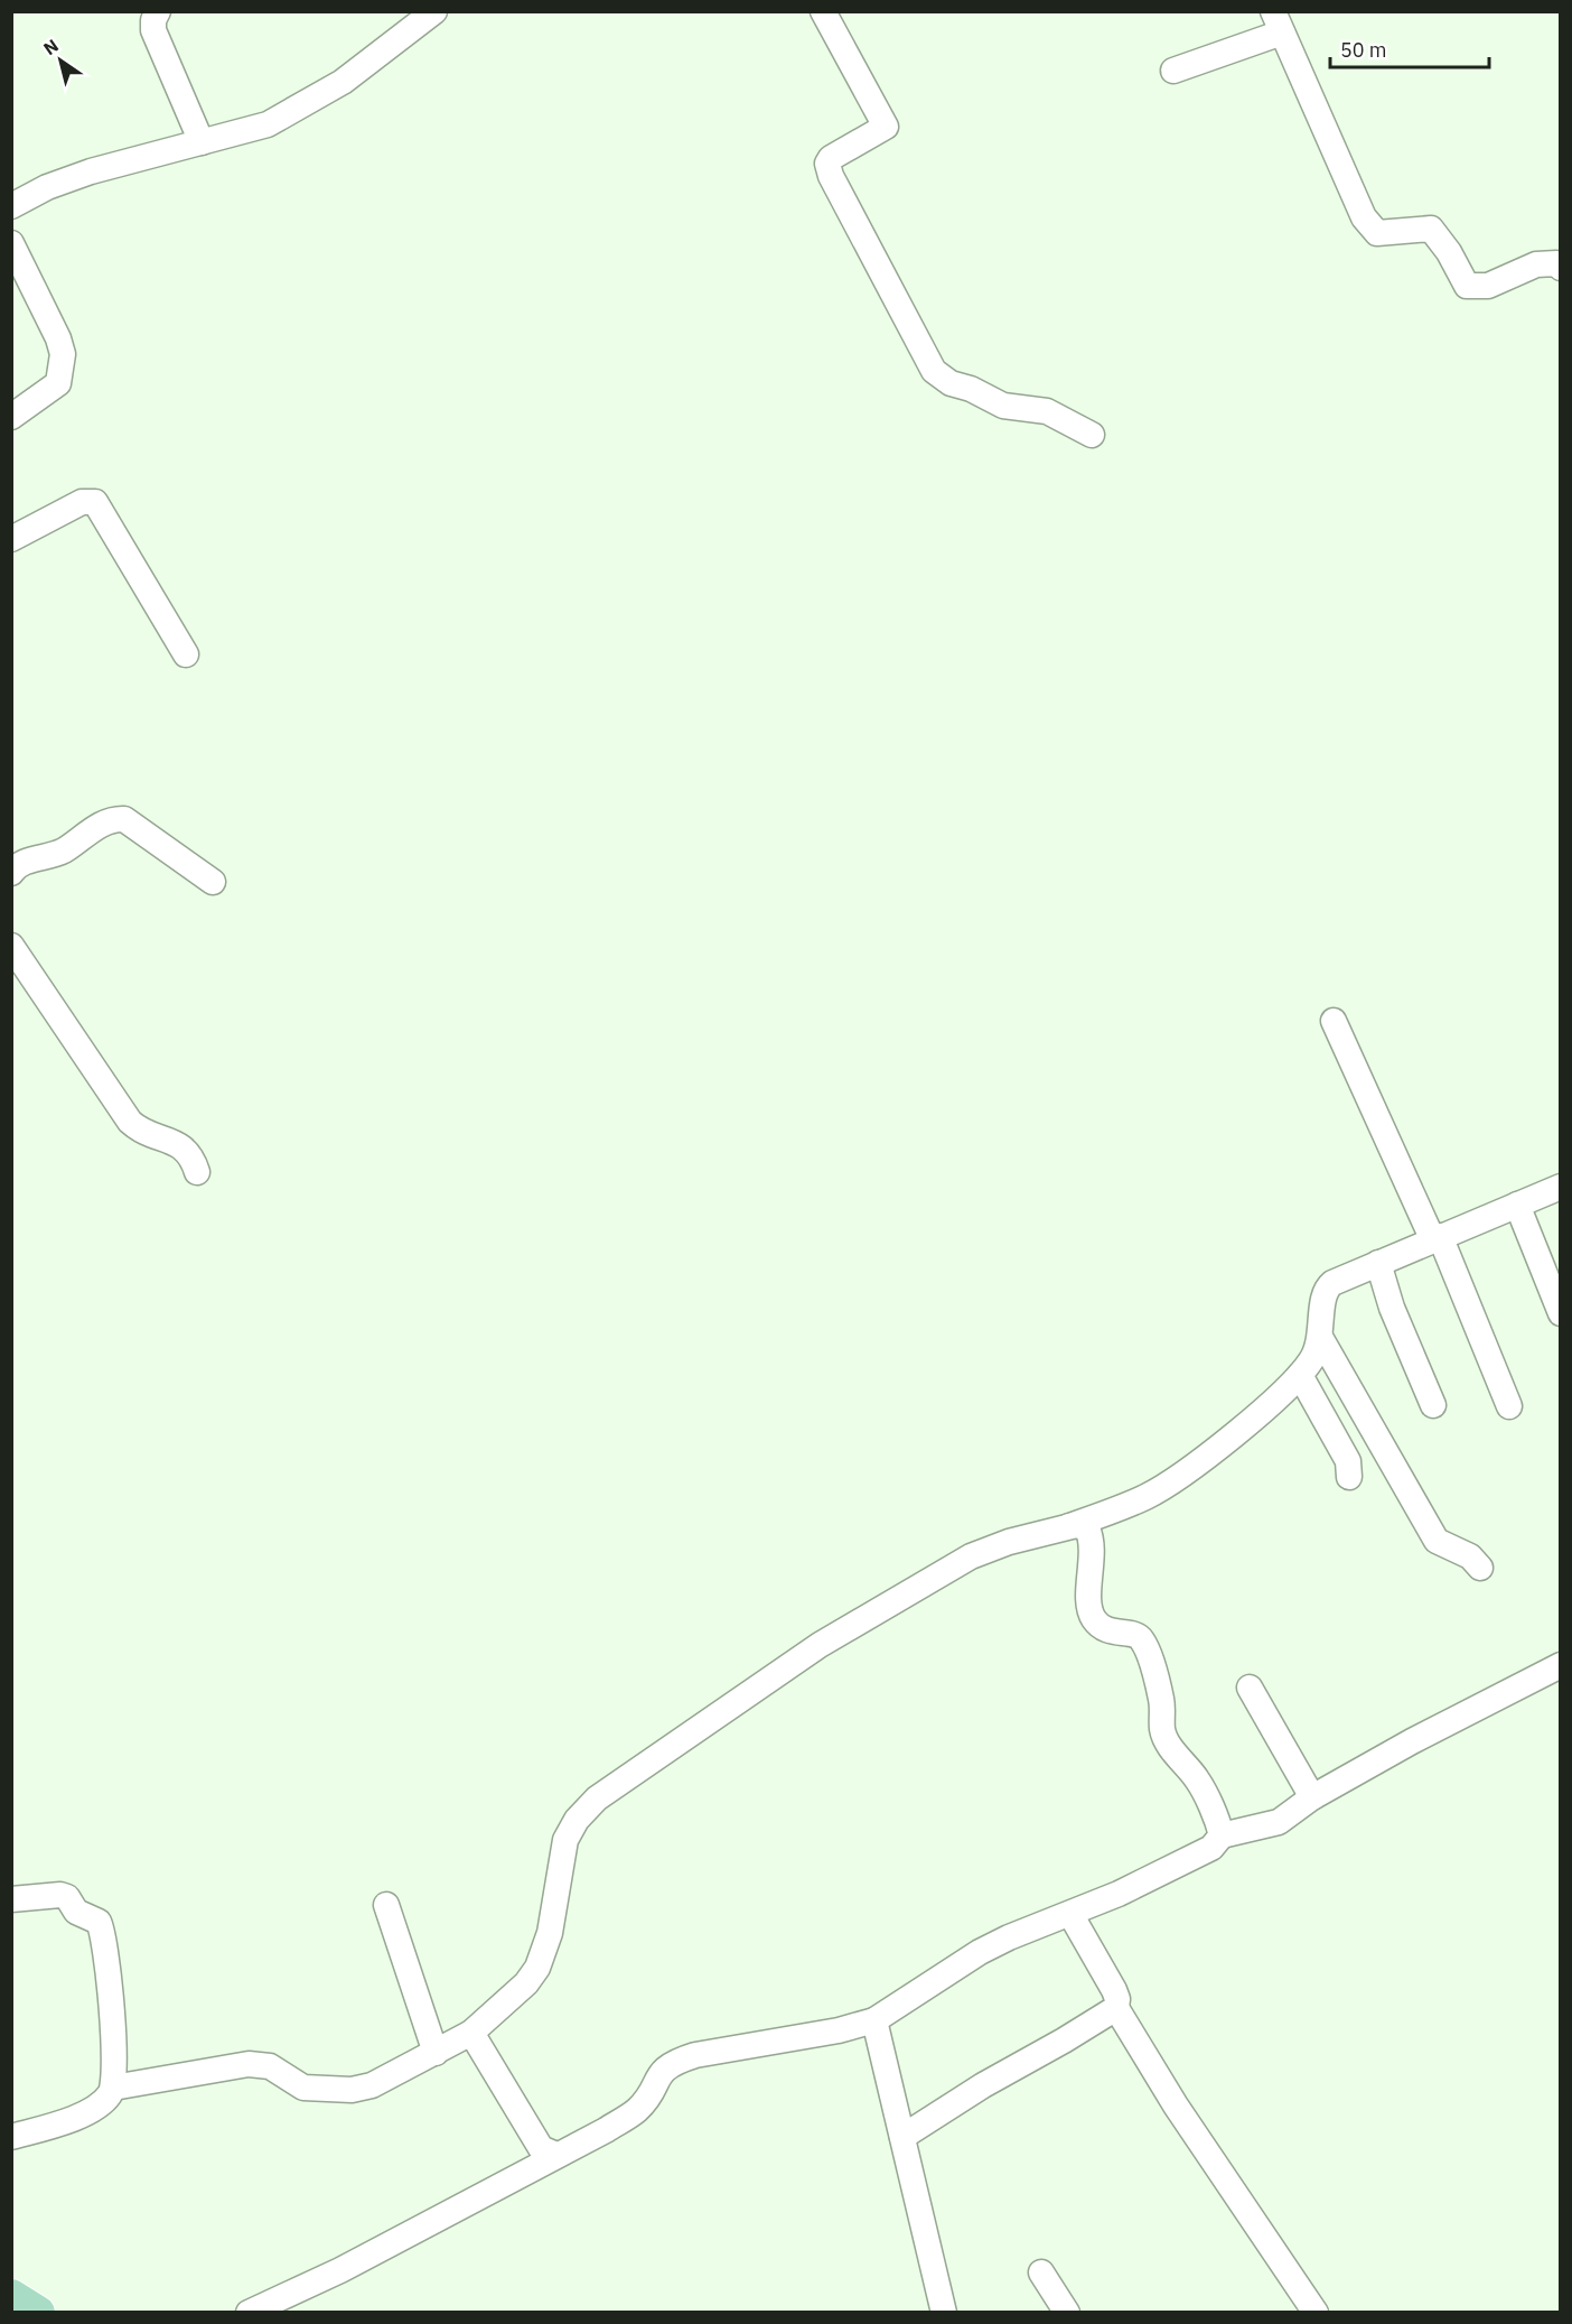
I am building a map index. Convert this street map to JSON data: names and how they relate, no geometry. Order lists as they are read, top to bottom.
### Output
{
  "scale_bar": "50 m",
  "north": "top left"
}
